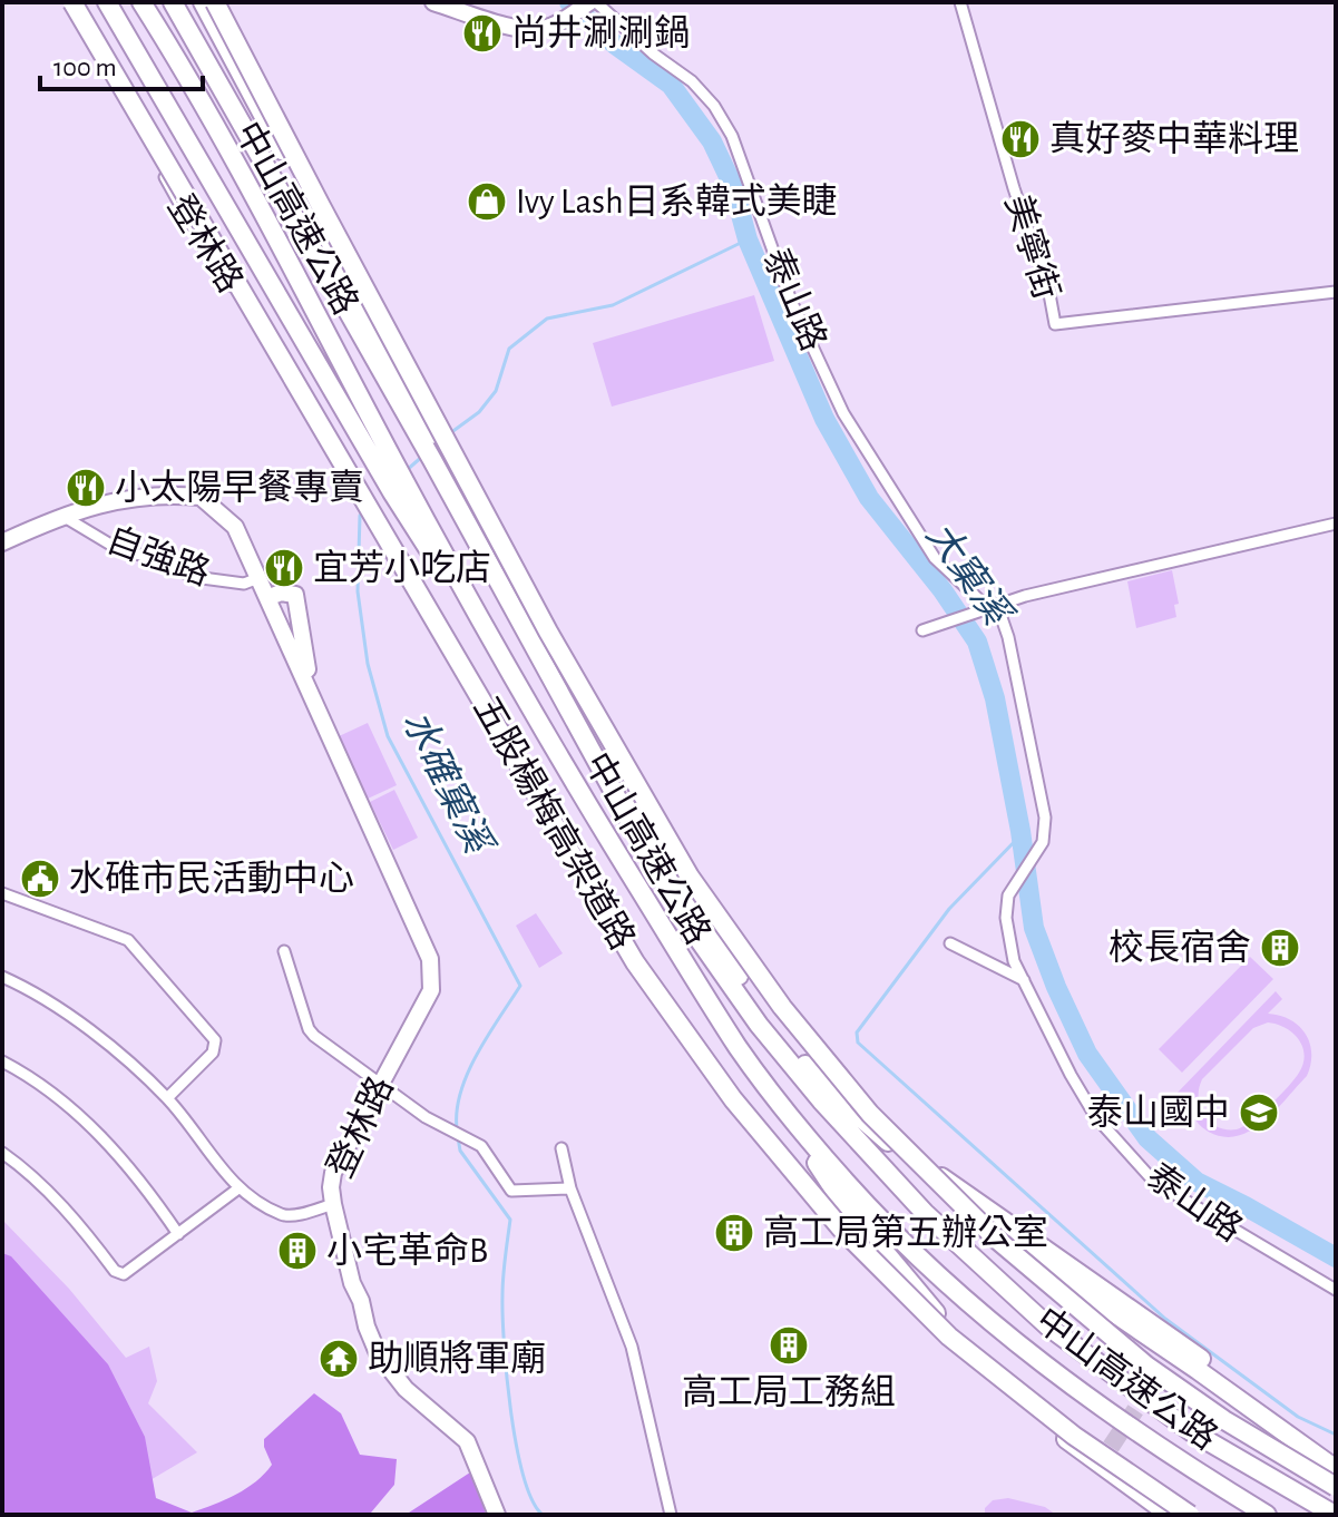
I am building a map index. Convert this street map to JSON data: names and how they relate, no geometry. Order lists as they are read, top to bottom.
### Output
{
  "streets": {
    "highway": ["中山高速公路", "五股楊梅高架道路"],
    "street": [
      "登林路",
      "美寧街",
      "泰山路",
      "自強路"
    ]
  },
  "crossings": [
    ["登林路", "自強路"],
    ["登林路", "五股楊梅高架道路"]
  ],
  "water": ["大窠溪", "水確窠溪"],
  "places": {
    "restaurant": [
      "尚井涮涮鍋",
      "真好麥中華料理",
      "小太陽早餐專賣",
      "宜芳小吃店"
    ],
    "shop": ["Ivy Lash日系韓式美睫"],
    "public building": ["水碓市民活動中心"],
    "building": [
      "校長宿舍",
      "高工局第五辦公室",
      "小宅革命B",
      "高工局工務組"
    ],
    "school or university": ["泰山國中"],
    "temple": ["助順將軍廟"]
  },
  "scale_bar": "100 m"
}
